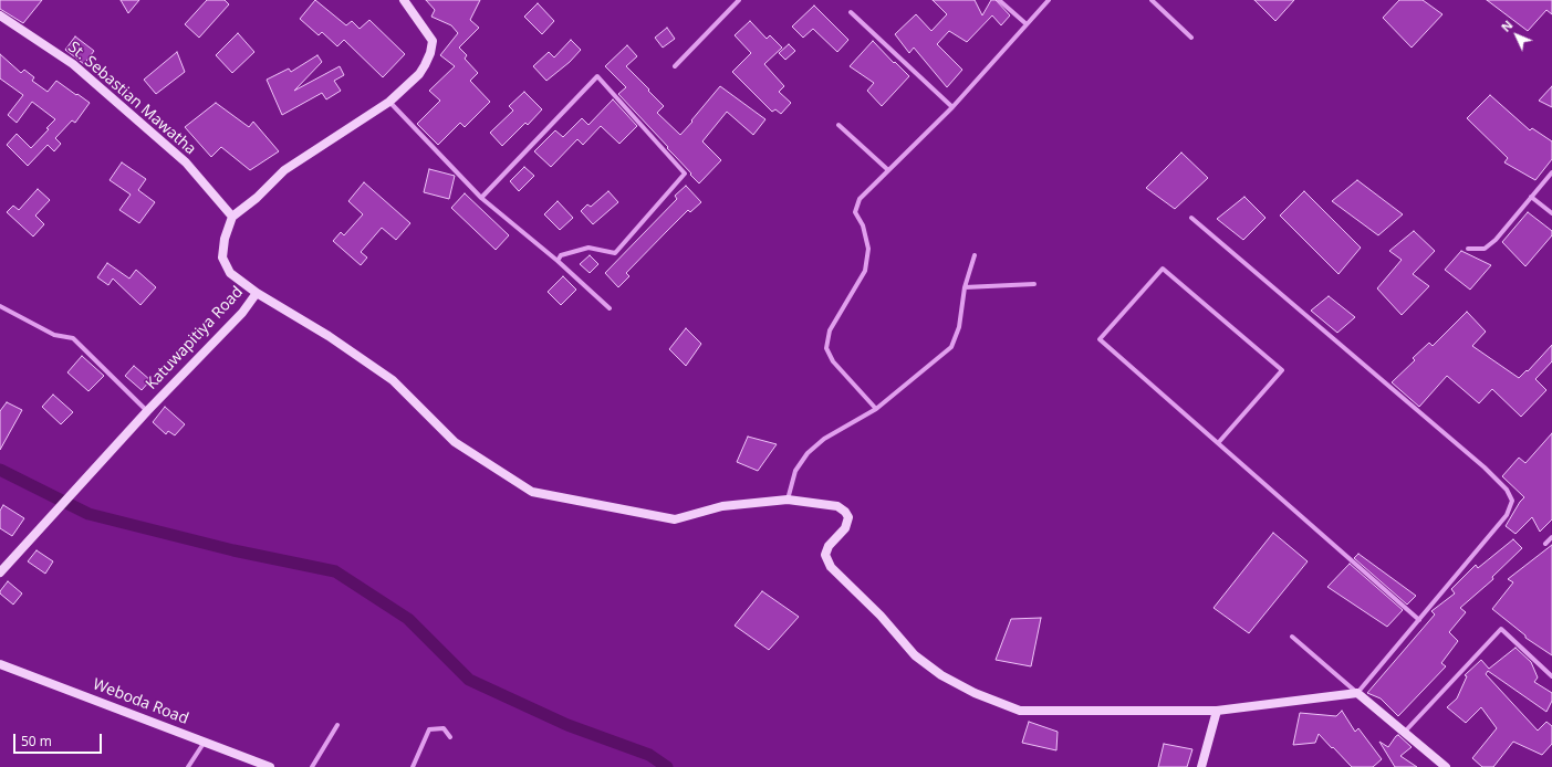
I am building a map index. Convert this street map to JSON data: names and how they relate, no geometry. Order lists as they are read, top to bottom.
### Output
{
  "streets": {
    "street": ["St. Sebastian Mawatha", "Katuwapitiya Road", "Weboda Road"]
  },
  "crossings": [
    ["St. Sebastian Mawatha", "Katuwapitiya Road"]
  ],
  "scale_bar": "50 m",
  "north": "top left"
}
